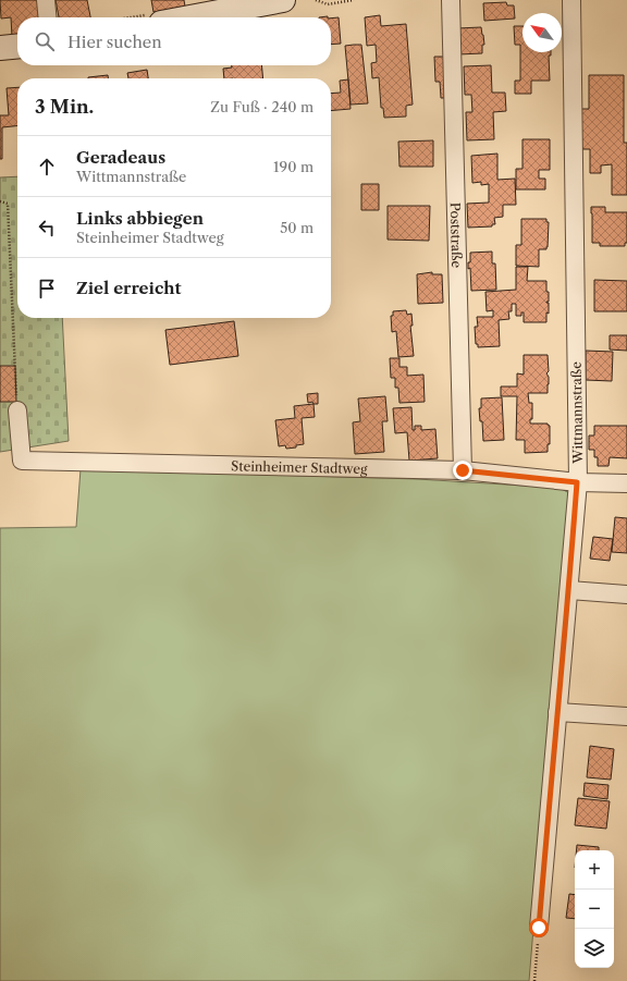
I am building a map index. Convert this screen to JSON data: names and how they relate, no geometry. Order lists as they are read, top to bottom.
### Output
{
  "streets": {
    "street": ["Poststraße", "Wittmannstraße", "Steinheimer Stadtweg"]
  },
  "crossings": [
    ["Poststraße", "Steinheimer Stadtweg"],
    ["Wittmannstraße", "Steinheimer Stadtweg"]
  ],
  "north": "top left",
  "page": {
    "search": "Hier suchen",
    "heading": ["3 Min.", "Zu Fuß · 240 m"],
    "list": [
      ["Geradeaus", "Wittmannstraße", "190 m"],
      ["Links abbiegen", "Steinheimer Stadtweg", "50 m"],
      "Ziel erreicht"
    ],
    "map_buttons": ["+", "−"]
  }
}
